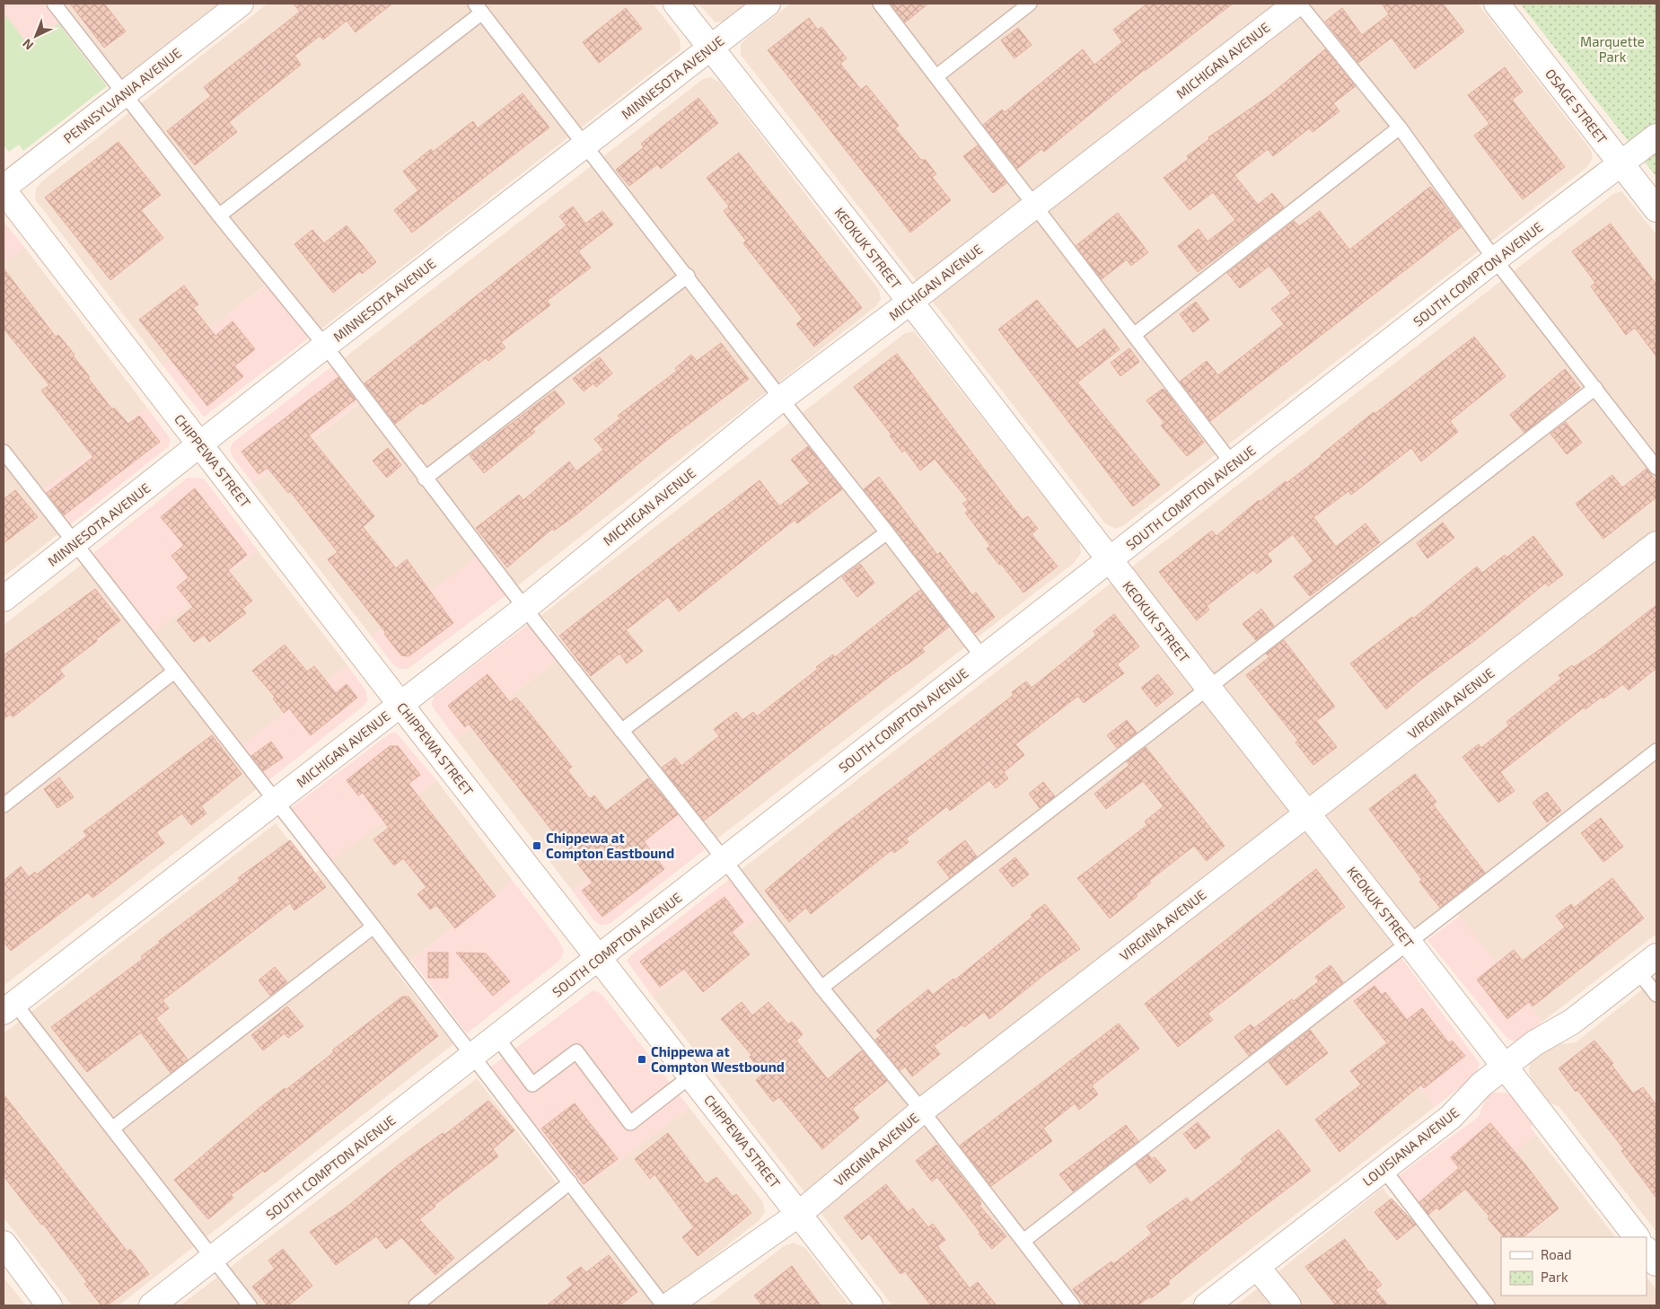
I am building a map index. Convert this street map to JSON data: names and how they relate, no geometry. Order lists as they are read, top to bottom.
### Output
{
  "streets": {
    "street": [
      "MICHIGAN AVENUE",
      "MINNESOTA AVENUE",
      "PENNSYLVANIA AVENUE",
      "OSAGE STREET",
      "KEOKUK STREET",
      "SOUTH COMPTON AVENUE",
      "CHIPPEWA STREET",
      "VIRGINIA AVENUE",
      "LOUISIANA AVENUE"
    ]
  },
  "crossings": [
    ["MICHIGAN AVENUE", "KEOKUK STREET"],
    ["MICHIGAN AVENUE", "CHIPPEWA STREET"],
    ["MINNESOTA AVENUE", "KEOKUK STREET"],
    ["MINNESOTA AVENUE", "CHIPPEWA STREET"],
    ["PENNSYLVANIA AVENUE", "CHIPPEWA STREET"],
    ["OSAGE STREET", "SOUTH COMPTON AVENUE"],
    ["KEOKUK STREET", "SOUTH COMPTON AVENUE"],
    ["KEOKUK STREET", "VIRGINIA AVENUE"],
    ["KEOKUK STREET", "LOUISIANA AVENUE"],
    ["SOUTH COMPTON AVENUE", "CHIPPEWA STREET"],
    ["CHIPPEWA STREET", "VIRGINIA AVENUE"]
  ],
  "parks": ["Marquette Park"],
  "places": {
    "transit": ["Chippewa at Compton Eastbound", "Chippewa at Compton Westbound"]
  },
  "legend": ["Road", "Park"],
  "north": "bottom left"
}
